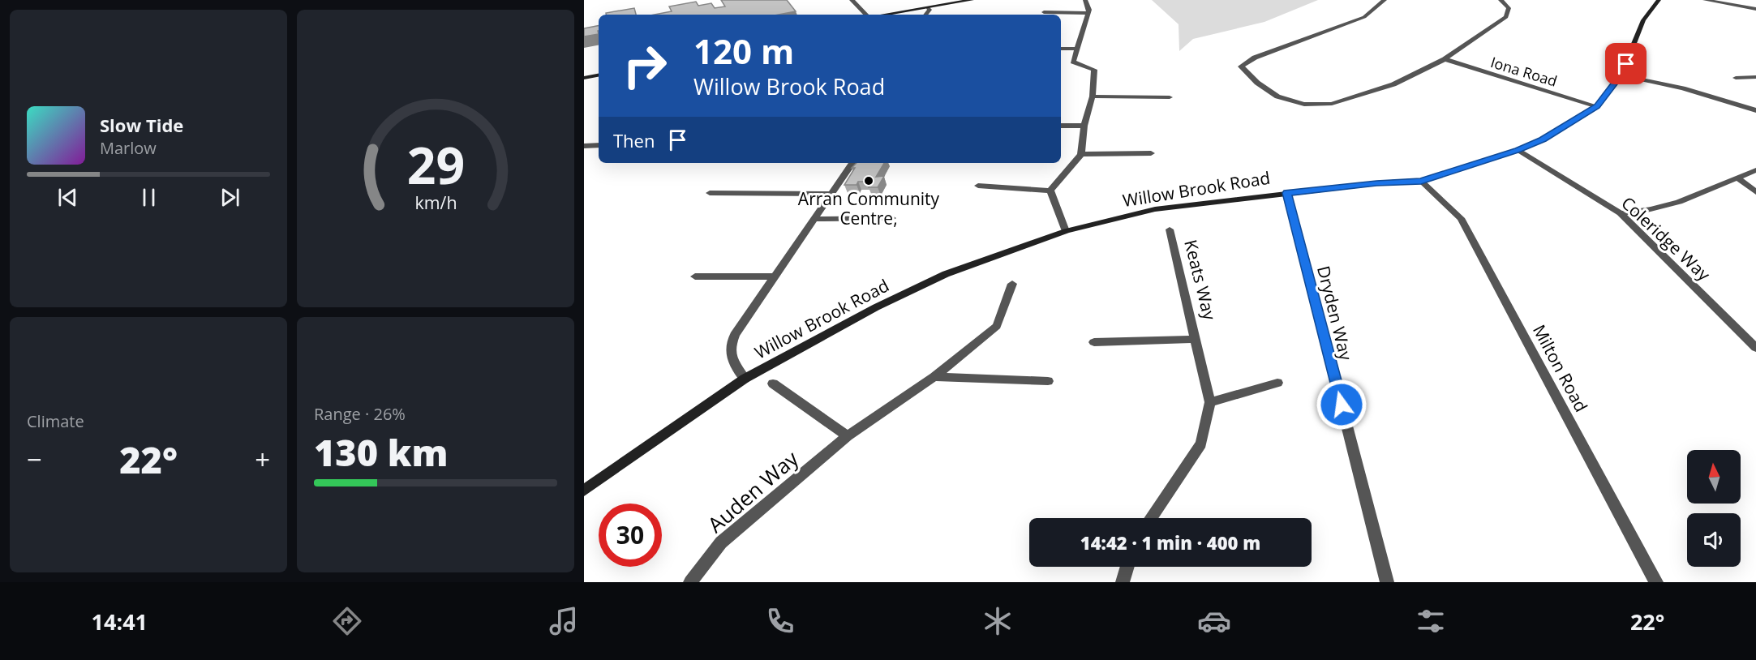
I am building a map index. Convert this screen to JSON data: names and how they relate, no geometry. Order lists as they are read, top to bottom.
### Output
{
  "streets": {
    "street": [
      "Iona Road",
      "Willow Brook Road",
      "Coleridge Way",
      "Keats Way",
      "Dryden Way",
      "Milton Road",
      "Auden Way"
    ]
  },
  "crossings": [
    ["Iona Road", "Willow Brook Road"],
    ["Willow Brook Road", "Coleridge Way"],
    ["Willow Brook Road", "Dryden Way"],
    ["Willow Brook Road", "Milton Road"]
  ],
  "places": ["Arran Community Centre,"],
  "north": "top",
  "page": {
    "turn": ["120 m", "Willow Brook Road"],
    "song": ["Slow Tide", "Marlow"],
    "then": "Then",
    "tile": [
      "Climate",
      ["Range · 26%", "130 km"]
    ],
    "heat": ["−", "22°", "+"],
    "limit": "30",
    "trip": "14:42 · 1 min · 400 m",
    "tabs": ["14:41", "22°"],
    "gauge": ["29", "km/h"]
  }
}
